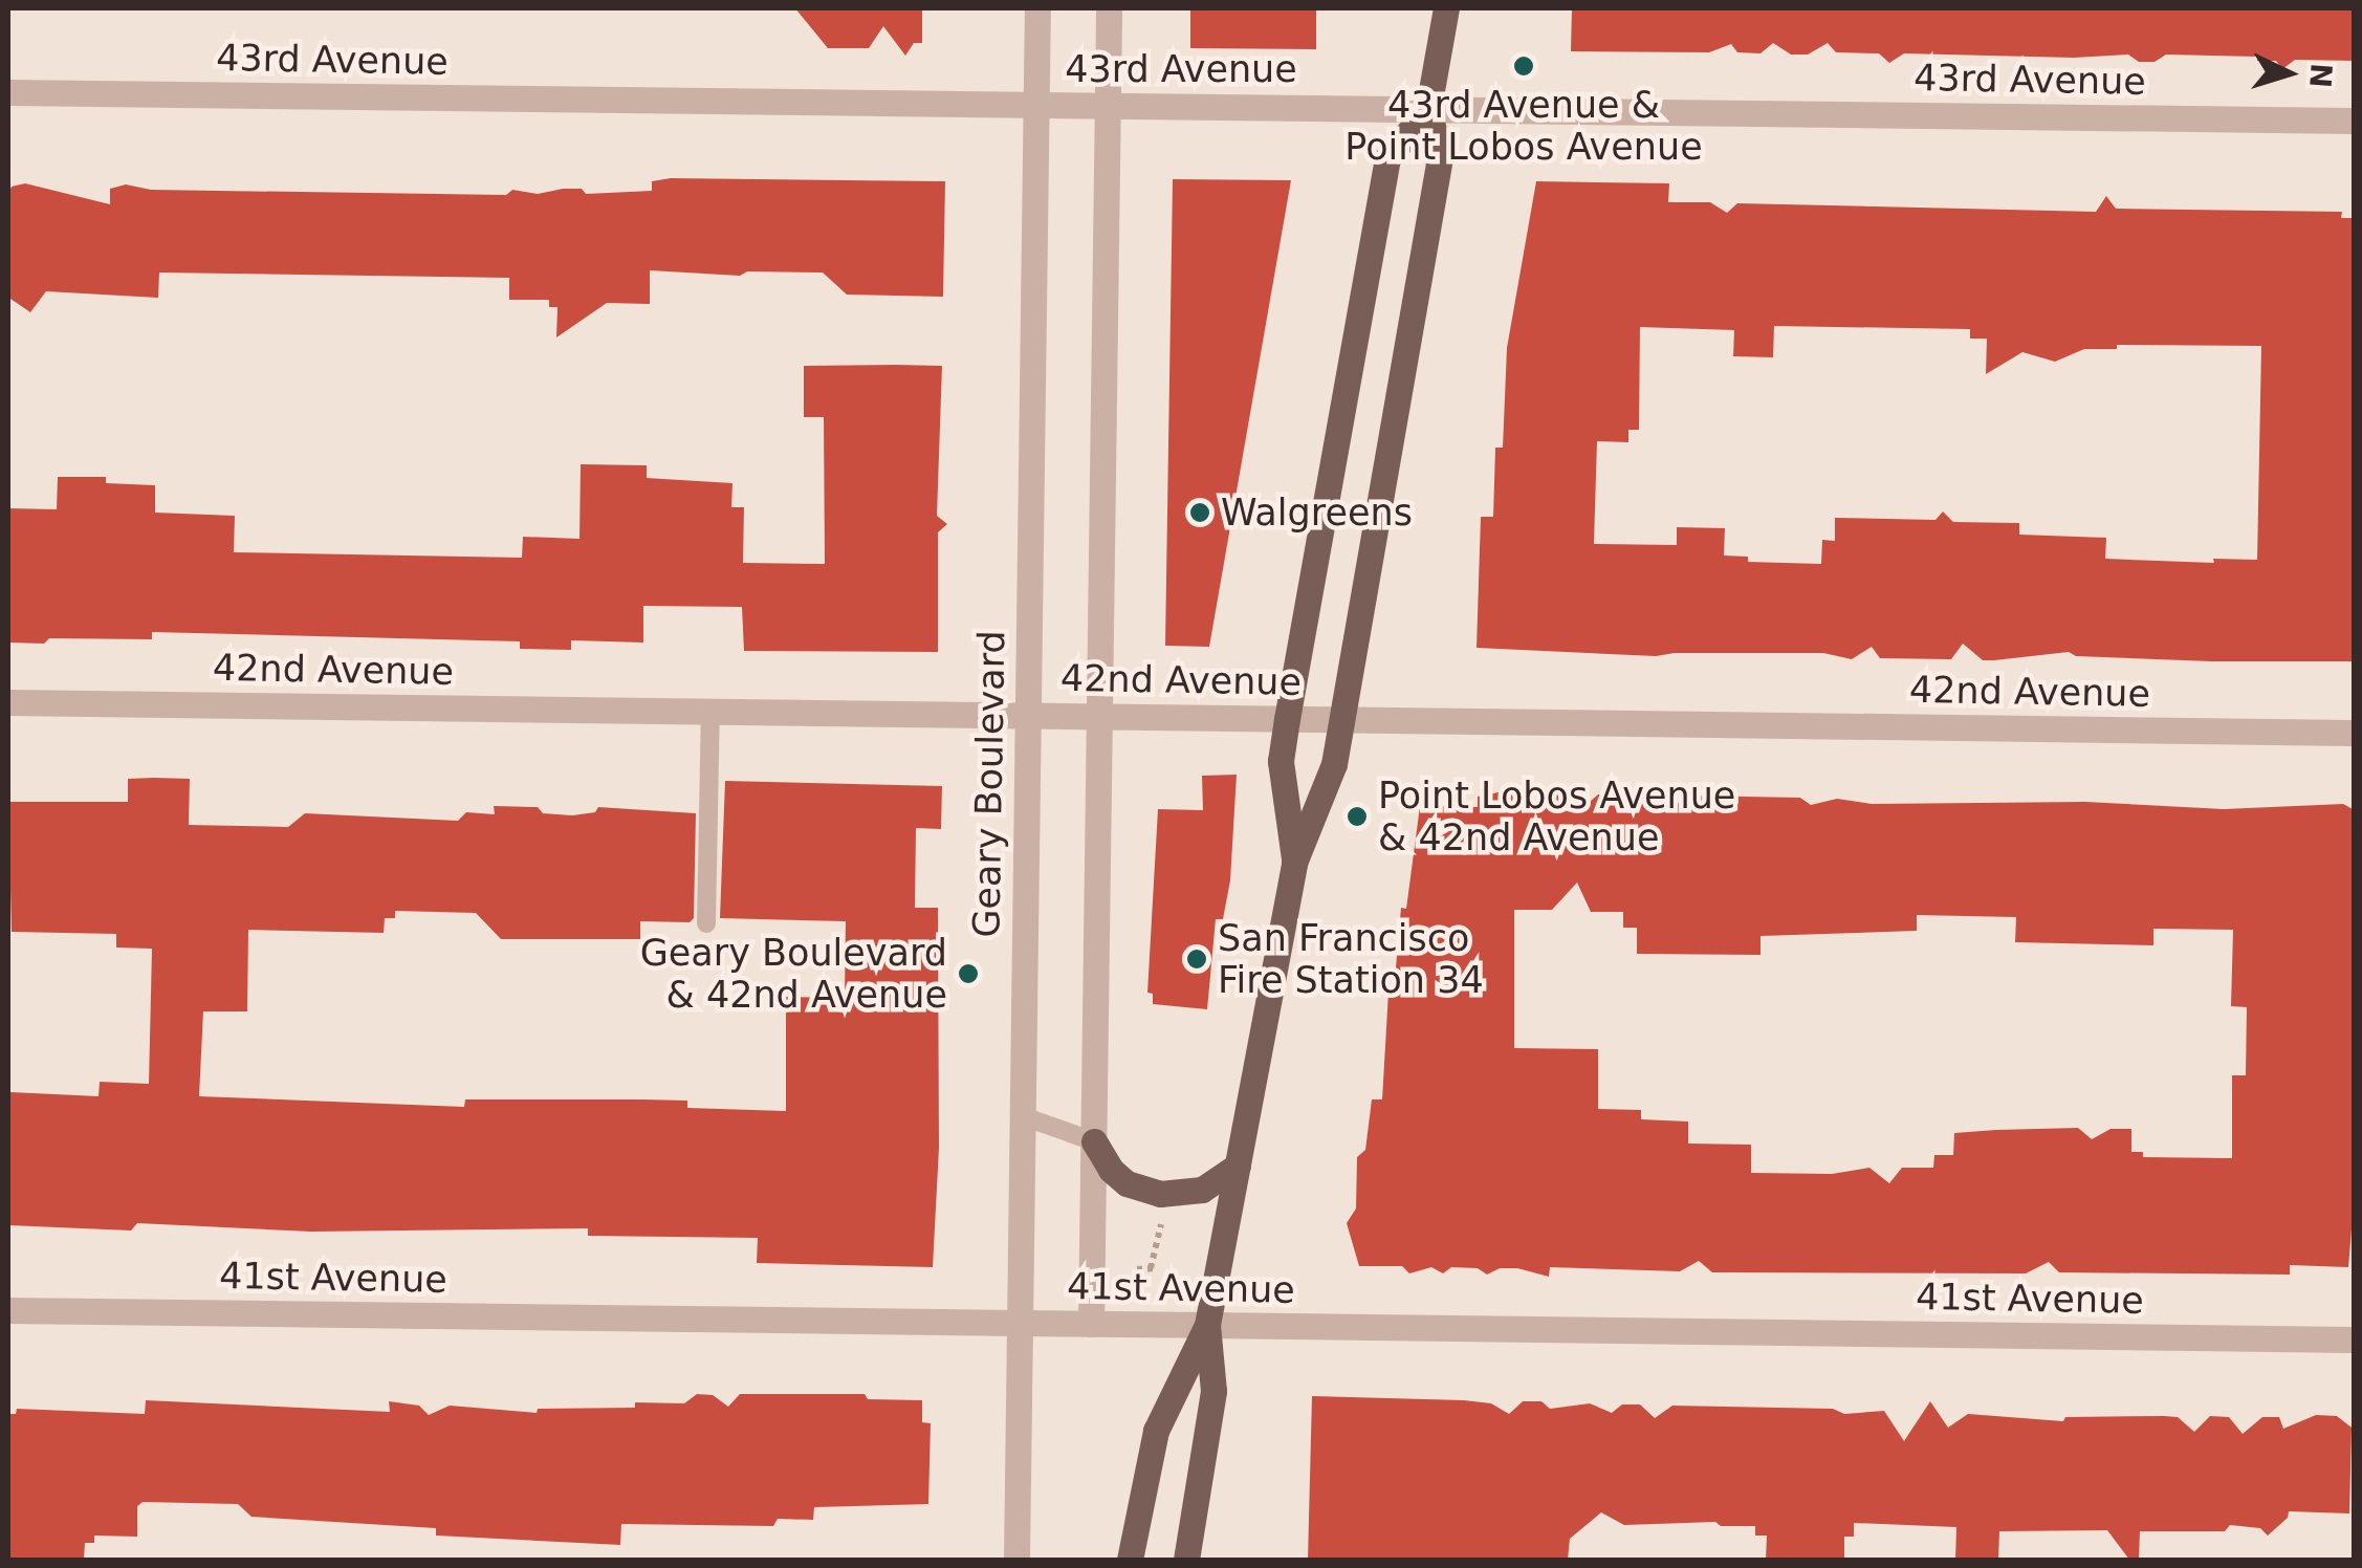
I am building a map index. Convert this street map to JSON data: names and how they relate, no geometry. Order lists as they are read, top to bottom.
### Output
{
  "streets": {
    "street": [
      "43rd Avenue",
      "42nd Avenue",
      "Geary Boulevard",
      "41st Avenue"
    ]
  },
  "crossings": [
    ["43rd Avenue", "Geary Boulevard"],
    ["42nd Avenue", "Geary Boulevard"],
    ["Geary Boulevard", "41st Avenue"]
  ],
  "places": [
    "43rd Avenue & Point Lobos Avenue",
    "Walgreens",
    "Point Lobos Avenue & 42nd Avenue",
    "San Francisco Fire Station 34",
    "Geary Boulevard & 42nd Avenue"
  ],
  "north": "right"
}
